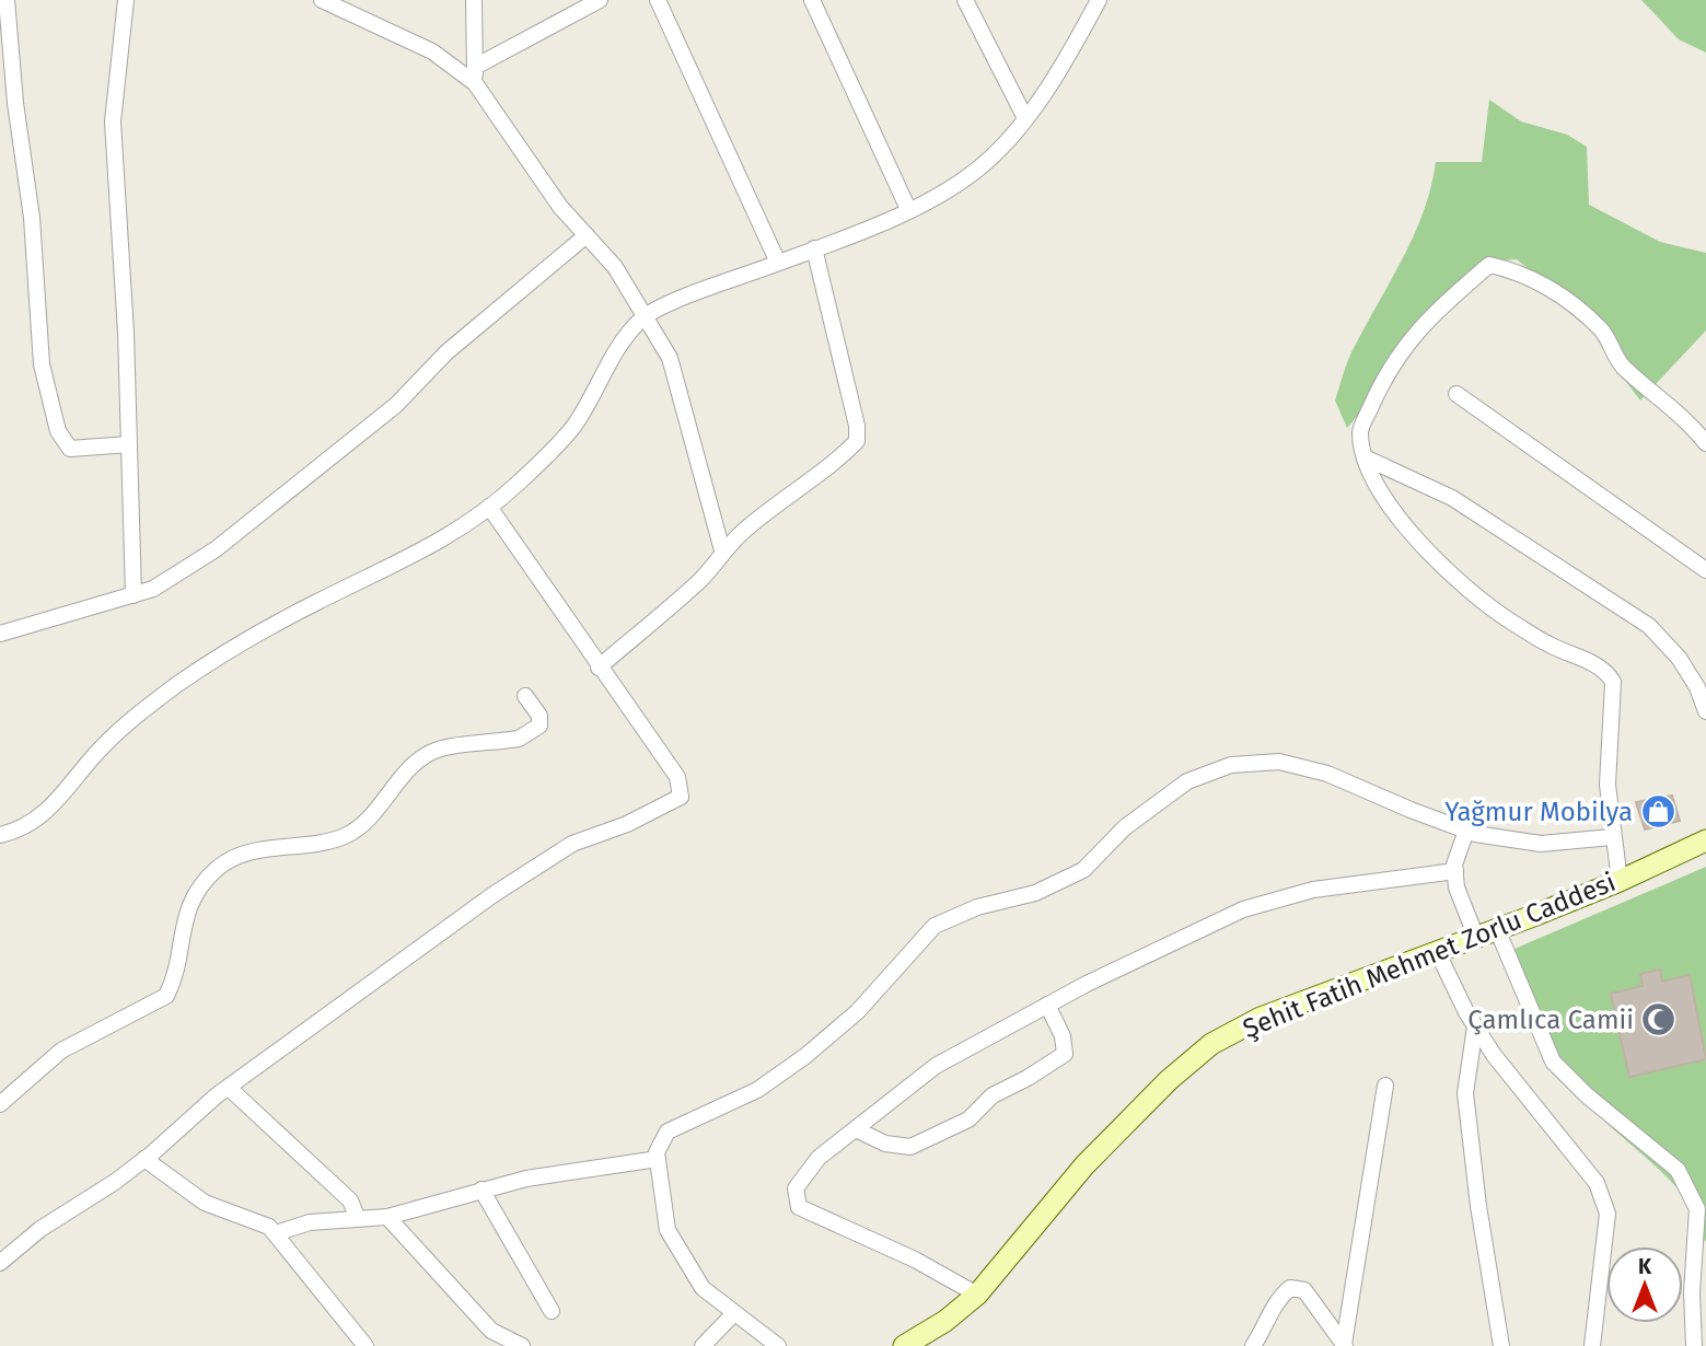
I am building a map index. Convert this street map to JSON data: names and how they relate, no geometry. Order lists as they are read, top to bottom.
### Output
{
  "streets": {
    "main road": ["Şehit Fatih Mehmet Zorlu Caddesi"]
  },
  "places": {
    "shop": ["Yağmur Mobilya"],
    "mosque": ["Çamlıca Camii"]
  },
  "north": "top"
}
